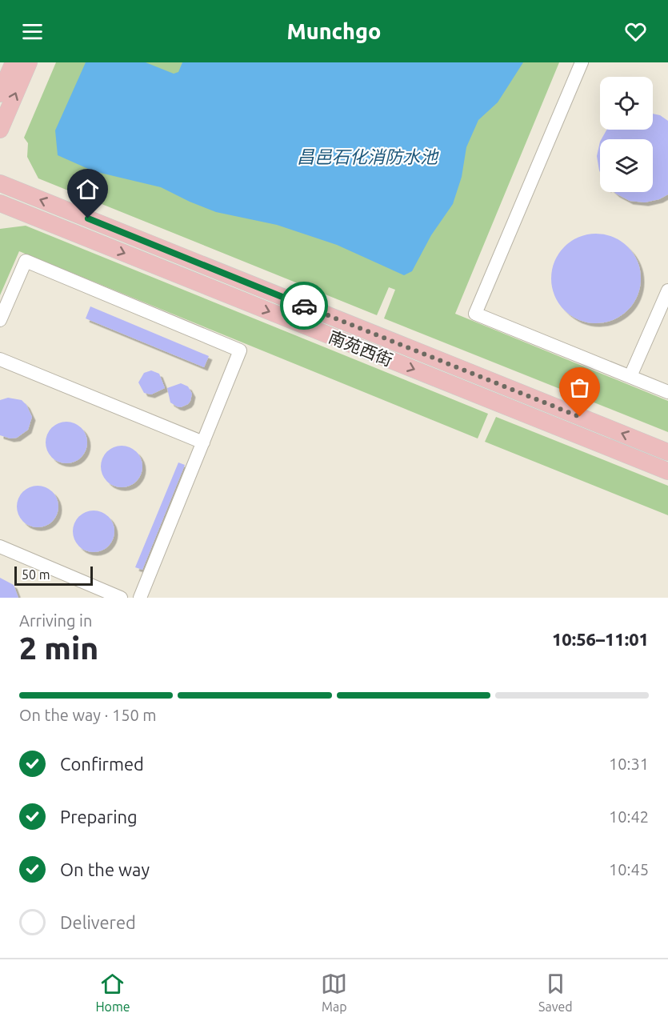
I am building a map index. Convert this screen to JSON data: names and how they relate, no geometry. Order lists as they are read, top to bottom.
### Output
{
  "streets": {
    "main road": ["南苑西街"]
  },
  "water": ["昌邑石化消防水池"],
  "scale_bar": "50 m",
  "page": {
    "header": "Munchgo",
    "scale": "50 m",
    "heading": ["2 min", "Arriving in", "10:56–11:01"],
    "bar": "On the way · 150 m",
    "list": [
      ["Confirmed", "10:31"],
      ["Preparing", "10:42"],
      ["On the way", "10:45"],
      "Delivered"
    ],
    "tabs": ["Home", "Map", "Saved"]
  }
}
